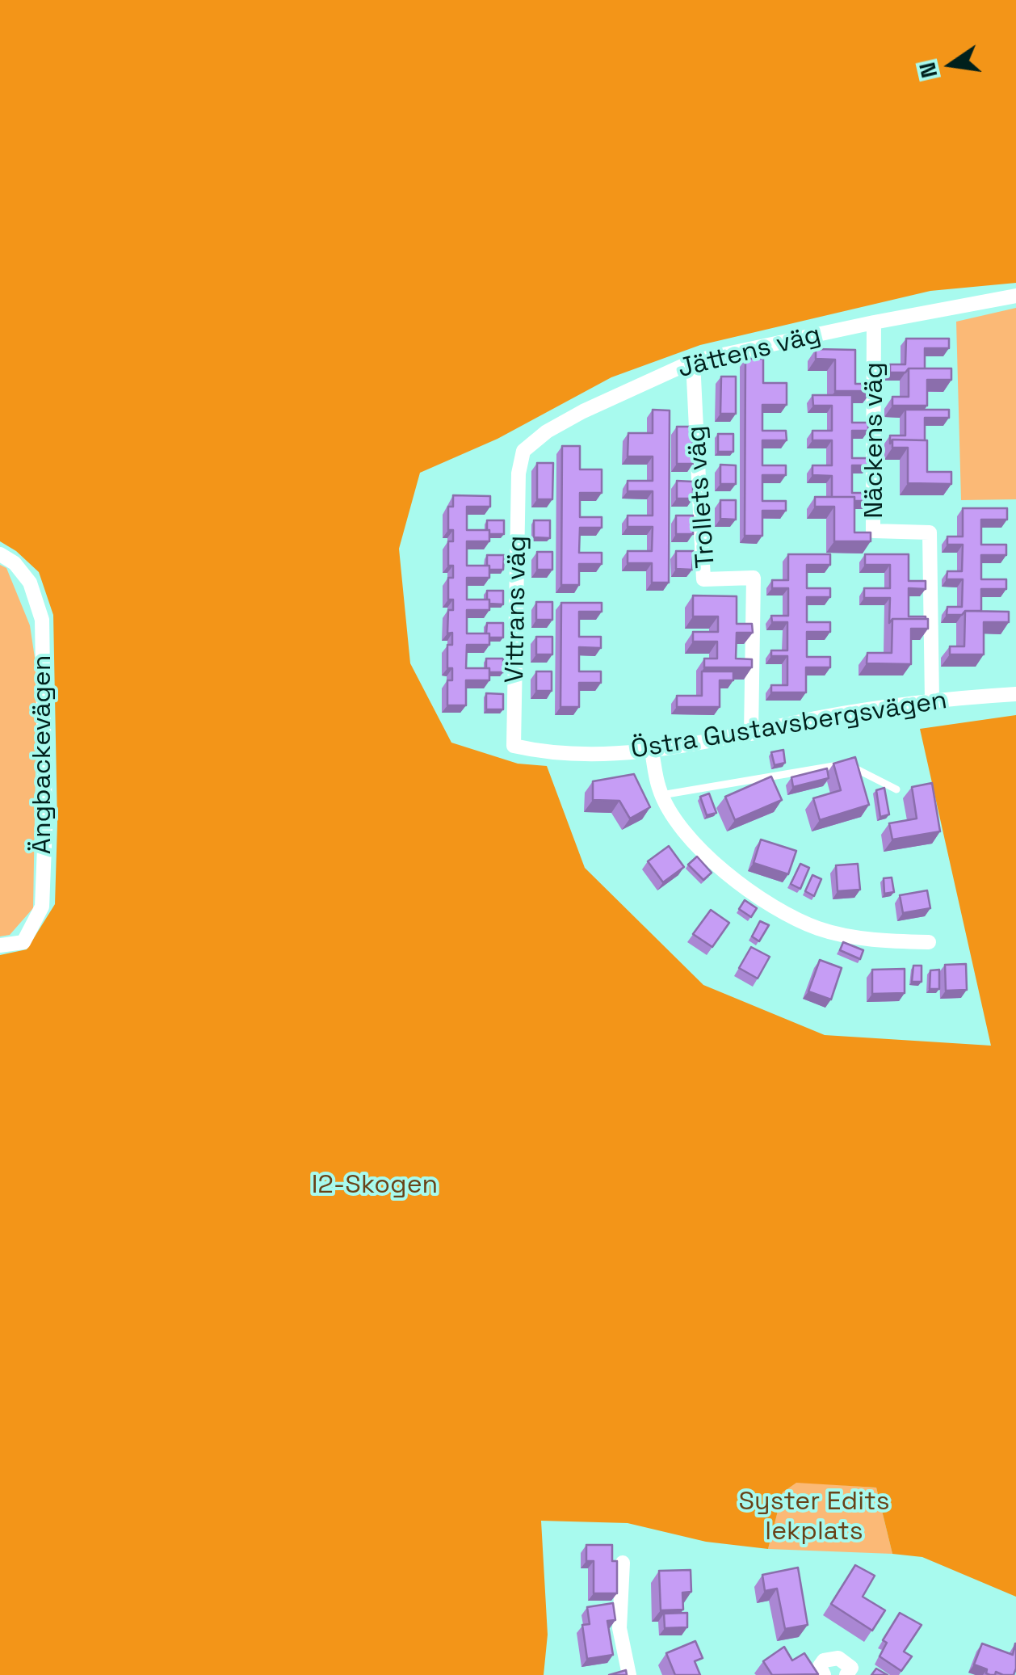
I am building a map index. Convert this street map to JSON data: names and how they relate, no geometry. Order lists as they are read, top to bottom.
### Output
{
  "streets": {
    "street": [
      "Jättens väg",
      "Näckens väg",
      "Trollets väg",
      "Vittrans väg",
      "Östra Gustavsbergsvägen",
      "Ängbackevägen"
    ]
  },
  "crossings": [
    ["Jättens väg", "Näckens väg"],
    ["Jättens väg", "Trollets väg"],
    ["Jättens väg", "Vittrans väg"],
    ["Näckens väg", "Östra Gustavsbergsvägen"],
    ["Trollets väg", "Östra Gustavsbergsvägen"],
    ["Vittrans väg", "Östra Gustavsbergsvägen"]
  ],
  "parks": ["I2-Skogen", "Syster Edits lekplats"],
  "north": "left"
}
